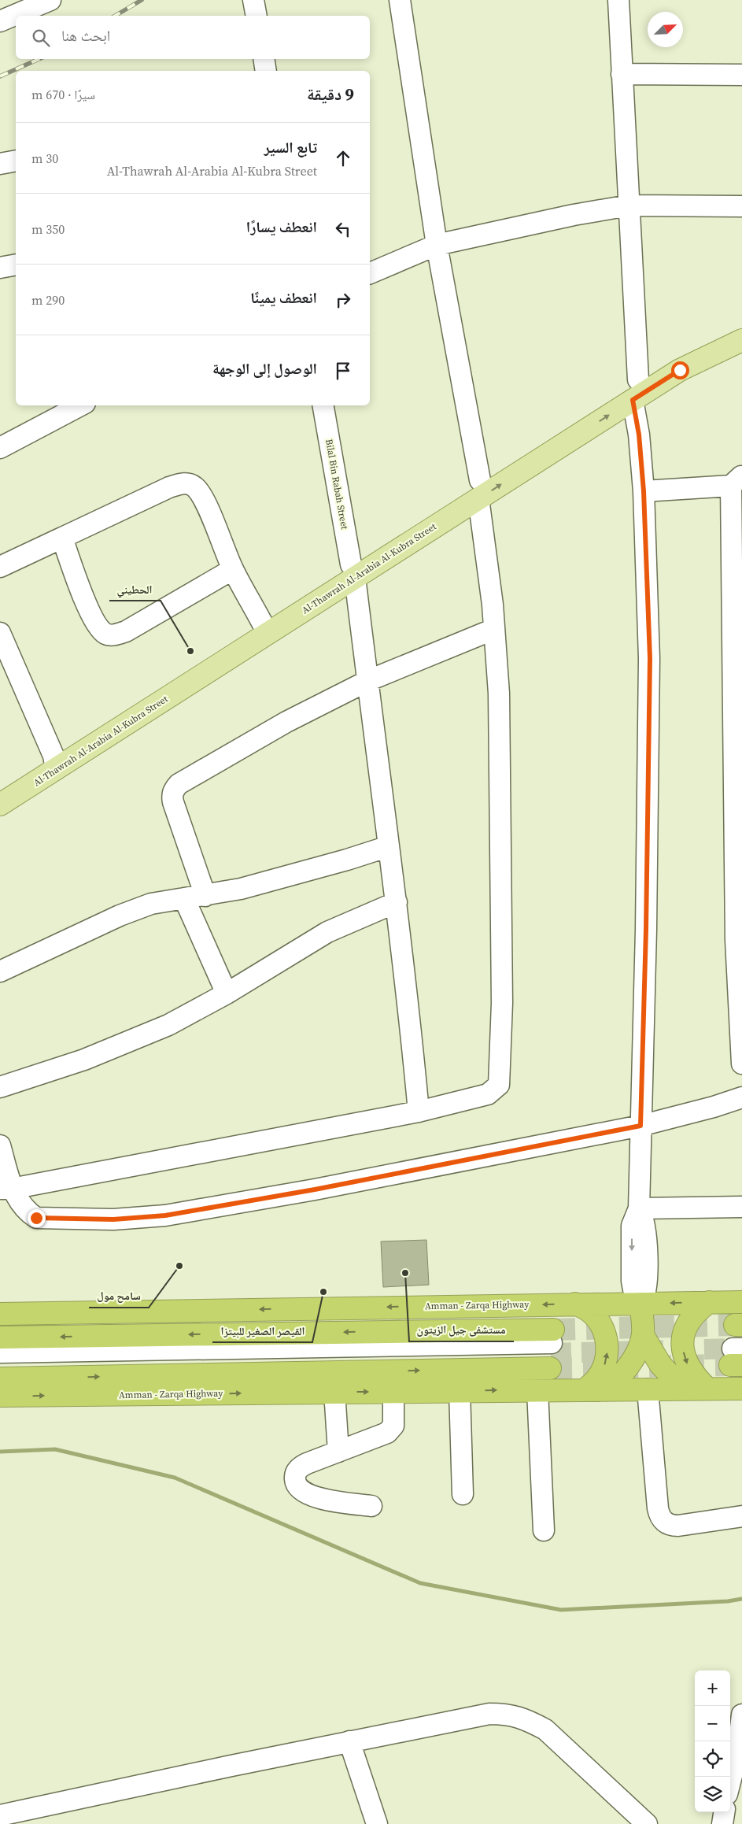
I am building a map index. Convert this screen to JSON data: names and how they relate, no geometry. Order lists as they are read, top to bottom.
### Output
{
  "streets": {
    "highway": ["Amman - Zarqa Highway"],
    "main road": ["Al-Thawrah Al-Arabia Al-Kubra Street"],
    "street": ["Bilal Bin Rabah Street"]
  },
  "crossings": [
    ["Bilal Bin Rabah Street", "Al-Thawrah Al-Arabia Al-Kubra Street"]
  ],
  "places": [
    "الحطيني",
    "سامح مول",
    "مستشفى جيل الزيتون",
    "القيصر الصغير للبيتزا"
  ],
  "north": "top right",
  "page": {
    "search": "ابحث هنا",
    "heading": ["9 دقيقة", "سيرًا · 670 m"],
    "list": [
      ["تابع السير", "Al-Thawrah Al-Arabia Al-Kubra Street", "30 m"],
      ["انعطف يسارًا", "350 m"],
      ["انعطف يمينًا", "290 m"],
      "الوصول إلى الوجهة"
    ],
    "map_buttons": ["+", "−"]
  }
}
